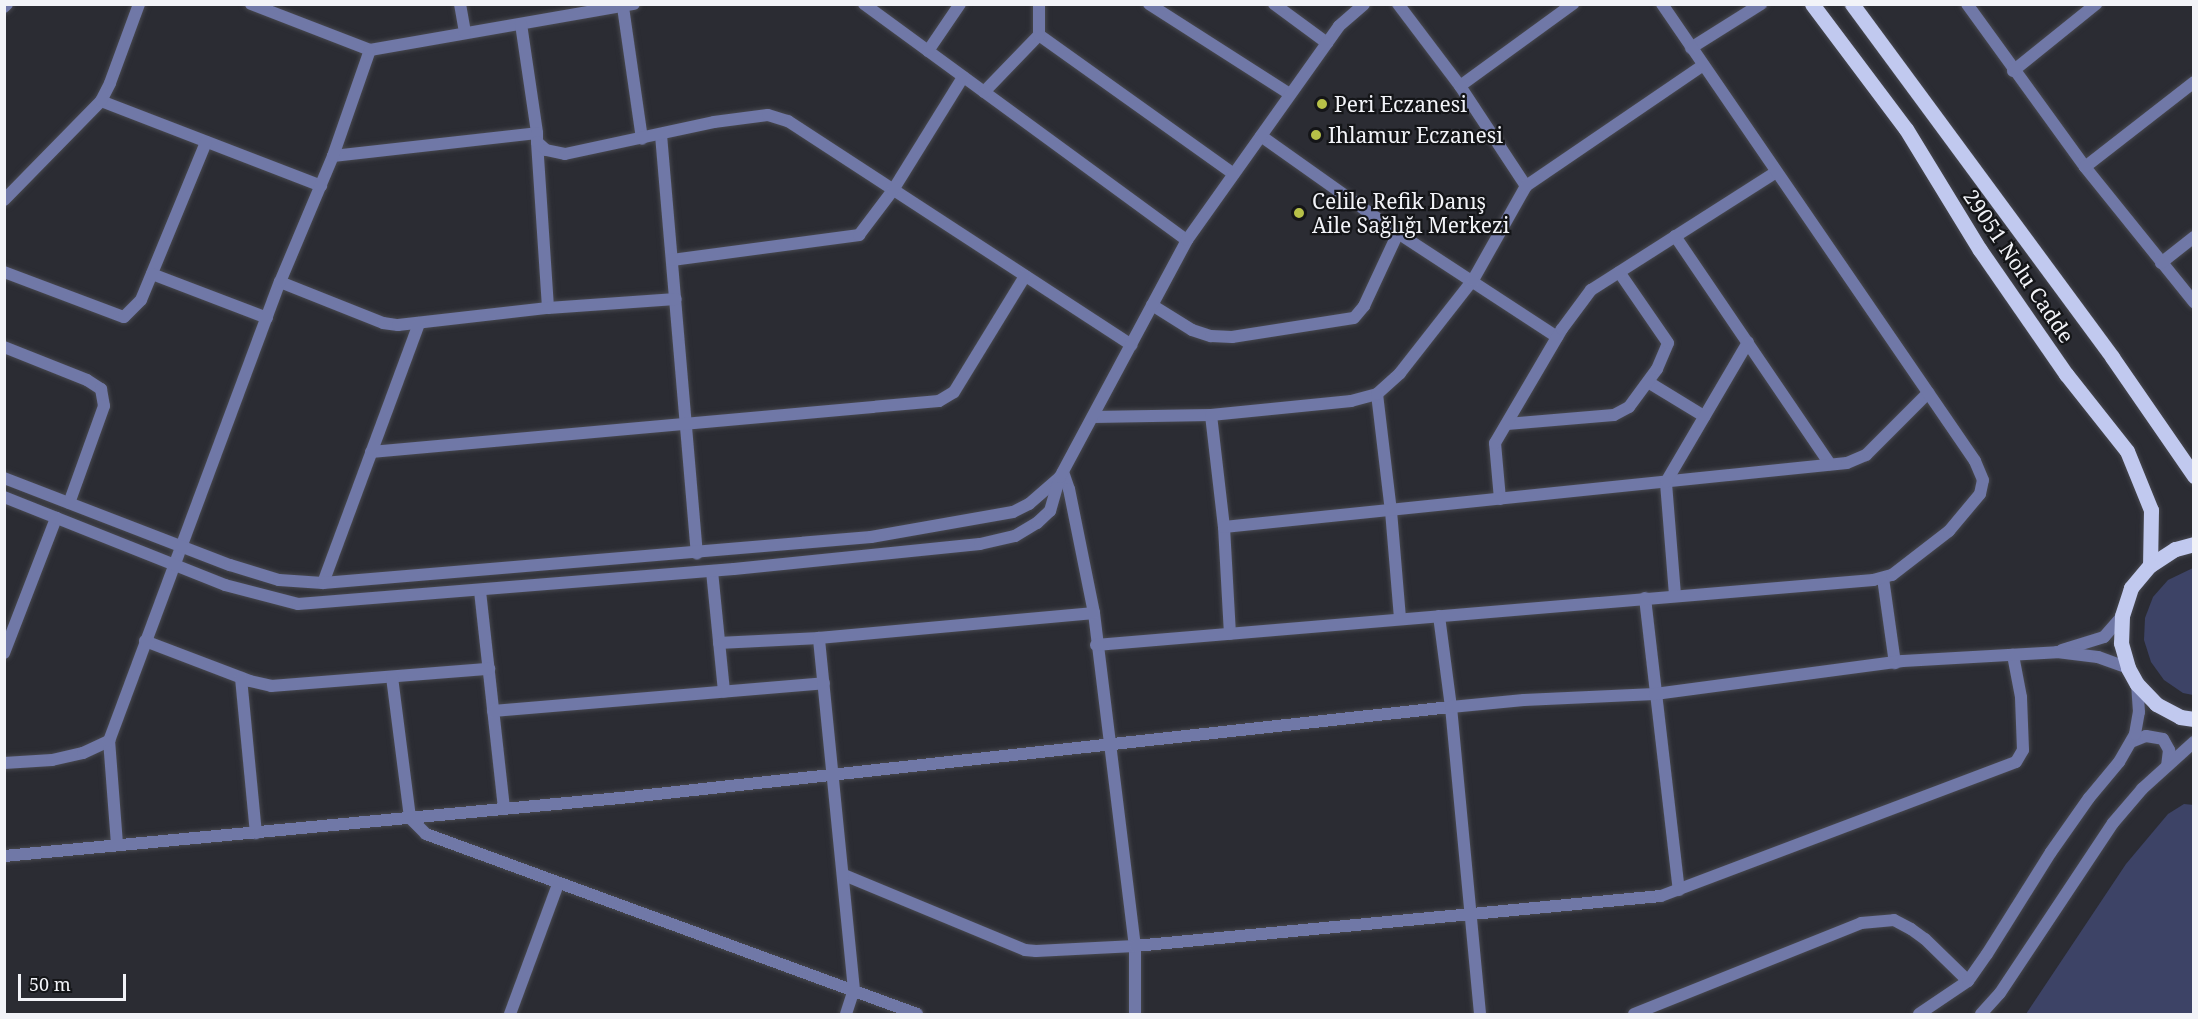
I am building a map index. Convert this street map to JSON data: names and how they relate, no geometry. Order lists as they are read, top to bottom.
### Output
{
  "streets": {
    "main road": ["29051 Nolu Cadde"]
  },
  "places": ["Peri Eczanesi", "Ihlamur Eczanesi", "Celile Refik Danış Aile Sağlığı Merkezi"],
  "scale_bar": "50 m"
}
